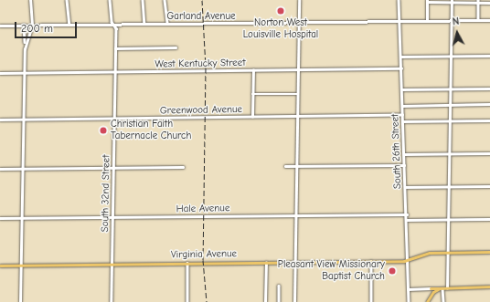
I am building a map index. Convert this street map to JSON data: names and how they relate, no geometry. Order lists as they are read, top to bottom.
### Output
{
  "streets": {
    "main road": ["Virginia Avenue"],
    "street": [
      "Garland Avenue",
      "West Kentucky Street",
      "Greenwood Avenue",
      "South 26th Street",
      "South 32nd Street",
      "Hale Avenue"
    ]
  },
  "crossings": [
    ["Garland Avenue", "South 26th Street"],
    ["Garland Avenue", "South 32nd Street"],
    ["West Kentucky Street", "South 26th Street"],
    ["West Kentucky Street", "South 32nd Street"],
    ["Greenwood Avenue", "South 26th Street"],
    ["Greenwood Avenue", "South 32nd Street"],
    ["South 26th Street", "Hale Avenue"],
    ["South 26th Street", "Virginia Avenue"],
    ["South 32nd Street", "Hale Avenue"],
    ["South 32nd Street", "Virginia Avenue"]
  ],
  "places": ["Norton West Louisville Hospital", "Christian Faith Tabernacle Church", "Pleasant View Missionary Baptist Church"],
  "scale_bar": "200 m",
  "north": "top"
}
